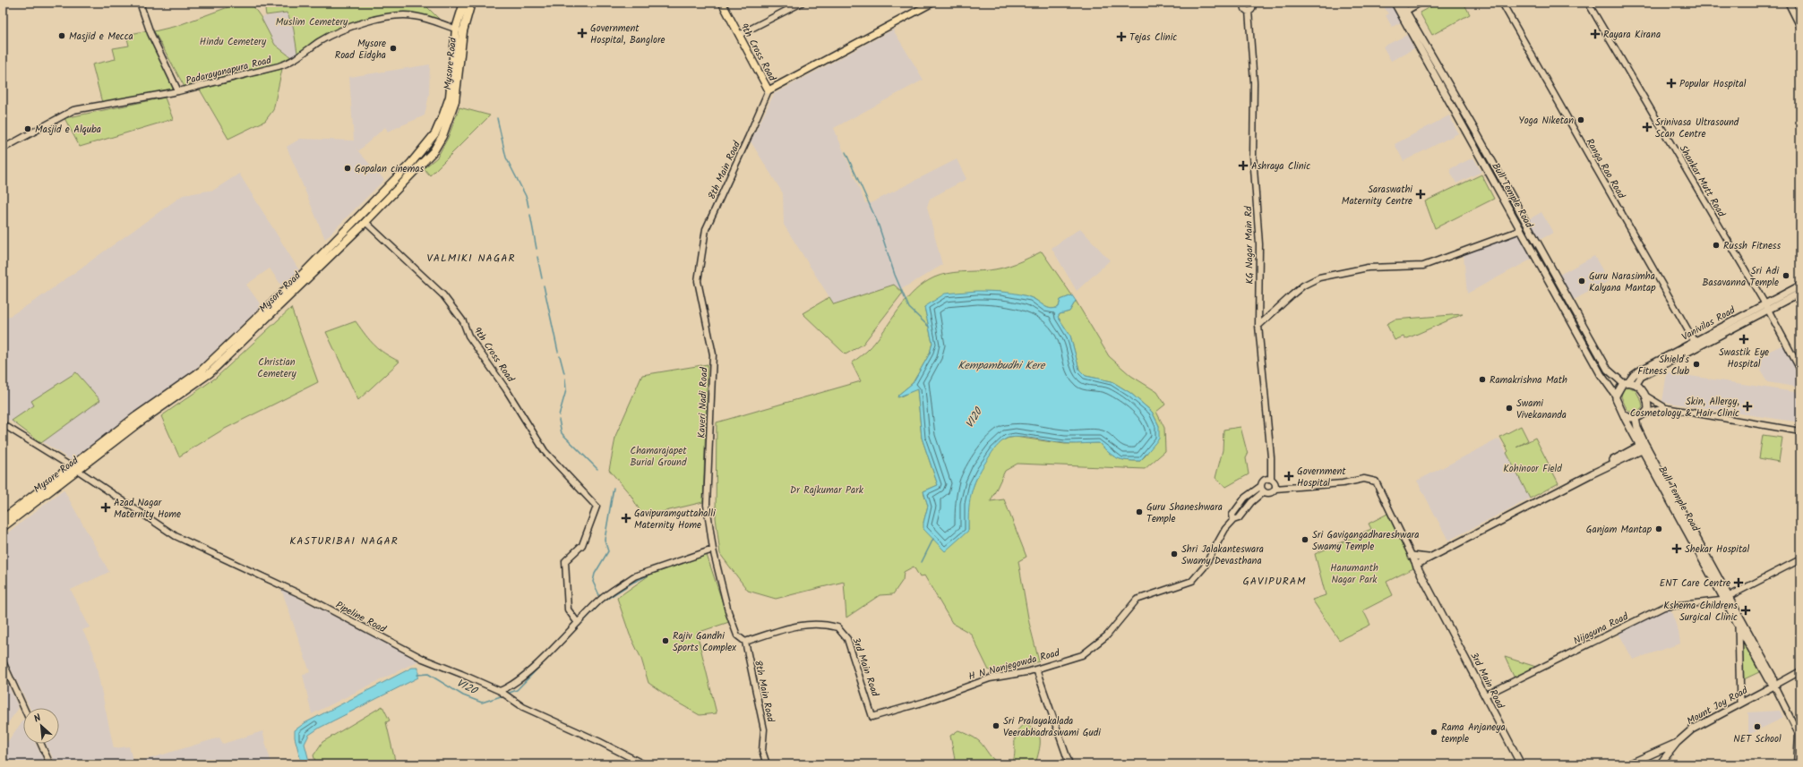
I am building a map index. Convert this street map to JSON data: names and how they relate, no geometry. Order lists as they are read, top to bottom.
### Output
{
  "streets": {
    "highway": ["Mysore Road"],
    "main road": [
      "9th Cross Road",
      "Bull Temple Road",
      "Vanivilas Road",
      "3rd Main Road",
      "Mount Joy Road"
    ],
    "street": [
      "Padarayanapura Road",
      "Ranga Rao Road",
      "8th Main Road",
      "Shankar Mutt Road",
      "KG Nagar Main Rd",
      "Kaveri Nadi Road",
      "Pipeline Road",
      "Nijaguna Road",
      "H N Nanjegowda Road"
    ]
  },
  "crossings": [
    ["9th Cross Road", "Mysore Road"],
    ["9th Cross Road", "8th Main Road"],
    ["Mysore Road", "Padarayanapura Road"],
    ["Mysore Road", "Pipeline Road"],
    ["Ranga Rao Road", "Vanivilas Road"],
    ["8th Main Road", "Kaveri Nadi Road"],
    ["8th Main Road", "3rd Main Road"],
    ["Shankar Mutt Road", "Vanivilas Road"],
    ["Bull Temple Road", "Vanivilas Road"],
    ["Bull Temple Road", "Nijaguna Road"],
    ["Bull Temple Road", "Mount Joy Road"],
    ["KG Nagar Main Rd", "H N Nanjegowda Road"],
    ["Nijaguna Road", "3rd Main Road"],
    ["H N Nanjegowda Road", "3rd Main Road"]
  ],
  "districts": ["VALMIKI NAGAR", "KASTURIBAI NAGAR", "GAVIPURAM"],
  "water": ["Kempambudhi Kere", "V120"],
  "parks": [
    "Muslim Cemetery",
    "Hindu Cemetery",
    "Christian Cemetery",
    "Chamarajapet Burial Ground",
    "Kohinoor Field",
    "Dr Rajkumar Park",
    "Hanumanth Nagar Park"
  ],
  "places": {
    "health": [
      "Government Hospital, Banglore",
      "Rayara Kirana",
      "Tejas Clinic",
      "Popular Hospital",
      "Srinivasa Ultrasound Scan Centre",
      "Ashraya Clinic",
      "Saraswathi Maternity Centre",
      "Swastik Eye Hospital",
      "Skin, Allergy, Cosmetology & Hair Clinic",
      "Government Hospital",
      "Azad Nagar Maternity Home",
      "Gavipuramguttahalli Maternity Home",
      "Shekar Hospital",
      "ENT Care Centre",
      "Kshema Childrens Surgical Clinic"
    ],
    "other": [
      "Masjid e Mecca",
      "Mysore Road Eidgha",
      "Yoga Niketan",
      "Masjid e Alquba",
      "Gopalan cinemas",
      "Russh Fitness",
      "Sri Adi Basavanna Temple",
      "Guru Narasimha Kalyana Mantap",
      "Shield's Fitness Club",
      "Ramakrishna Math",
      "Swami Vivekananda",
      "Guru Shaneshwara Temple",
      "Ganjam Mantap",
      "Sri Gavigangadhareshwara Swamy Temple",
      "Shri Jalakanteswara Swamy Devasthana",
      "Rajiv Gandhi Sports Complex",
      "Sri Pralayakalada Veerabhadraswami Gudi",
      "NET School",
      "Rama Anjaneya temple"
    ]
  },
  "north": "top left"
}
